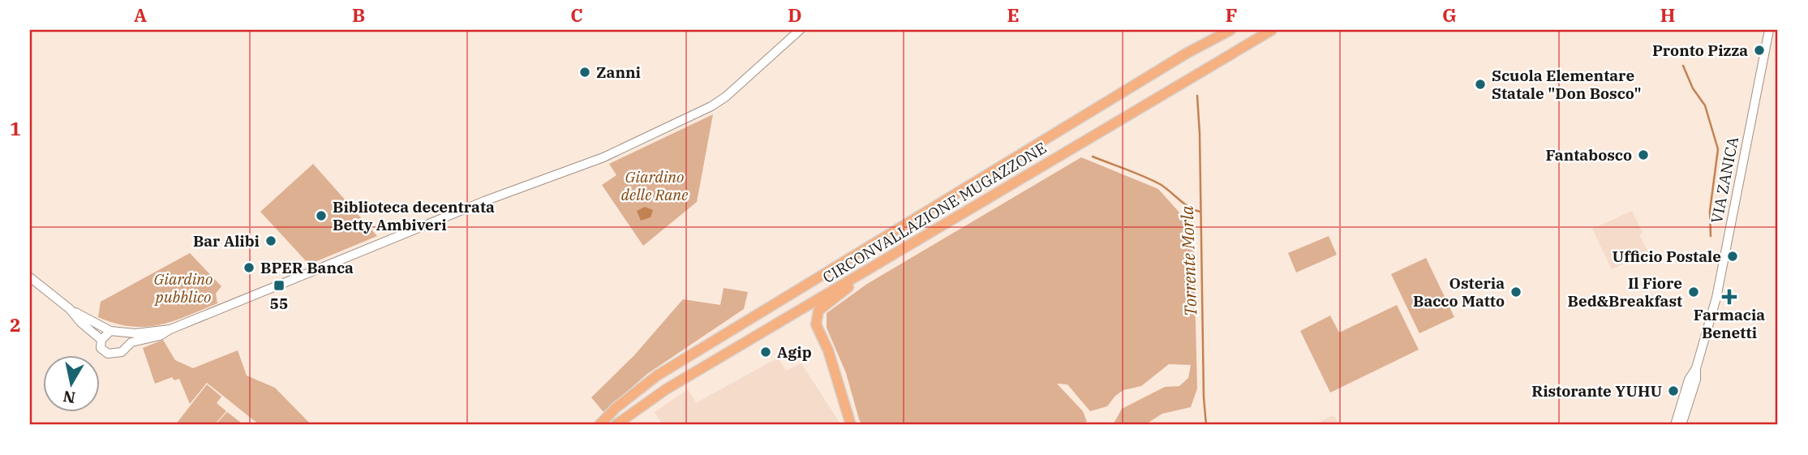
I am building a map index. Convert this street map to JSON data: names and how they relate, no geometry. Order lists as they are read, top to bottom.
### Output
{
  "streets": {
    "highway": ["CIRCONVALLAZIONE MUGAZZONE"],
    "street": ["VIA ZANICA"]
  },
  "water": ["Torrente Morla"],
  "parks": ["Giardino delle Rane", "Giardino pubblico"],
  "places": {
    "other": [
      "Pronto Pizza",
      "Zanni",
      "Scuola Elementare Statale \"Don Bosco\"",
      "Fantabosco",
      "Biblioteca decentrata Betty Ambiveri",
      "Bar Alibi",
      "Ufficio Postale",
      "BPER Banca",
      "Osteria Bacco Matto",
      "Il Fiore Bed&Breakfast",
      "Agip",
      "Ristorante YUHU"
    ],
    "transit": ["55"],
    "health": ["Farmacia Benetti"]
  },
  "north": "bottom",
  "grid": {
    "columns": [
      "A",
      "B",
      "C",
      "D",
      "E",
      "F",
      "G",
      "H"
    ],
    "rows": ["1", "2"]
  }
}
